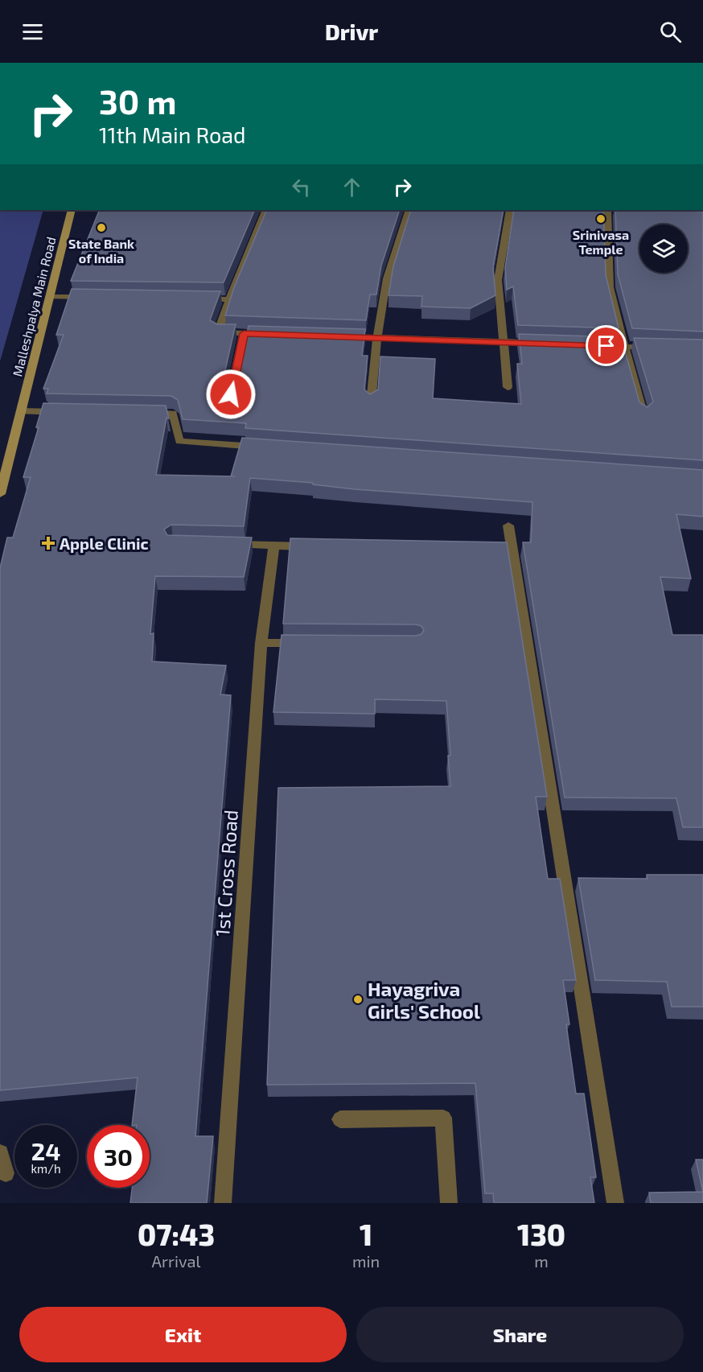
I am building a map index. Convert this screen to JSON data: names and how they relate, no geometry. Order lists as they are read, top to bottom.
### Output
{
  "streets": {
    "main road": ["Malleshpalya Main Road"],
    "street": ["1st Cross Road"]
  },
  "places": {
    "other": ["Srinivasa Temple", "State Bank of India", "Hayagriva Girls' School"],
    "health": ["Apple Clinic"]
  },
  "page": {
    "header": "Drivr",
    "turn": ["30 m", "11th Main Road"],
    "speed": "24 km/h",
    "limit": "30",
    "eta": [
      "07:43",
      "Arrival",
      "1",
      "min",
      "130",
      "m"
    ],
    "buttons": ["Exit", "Share"]
  }
}
